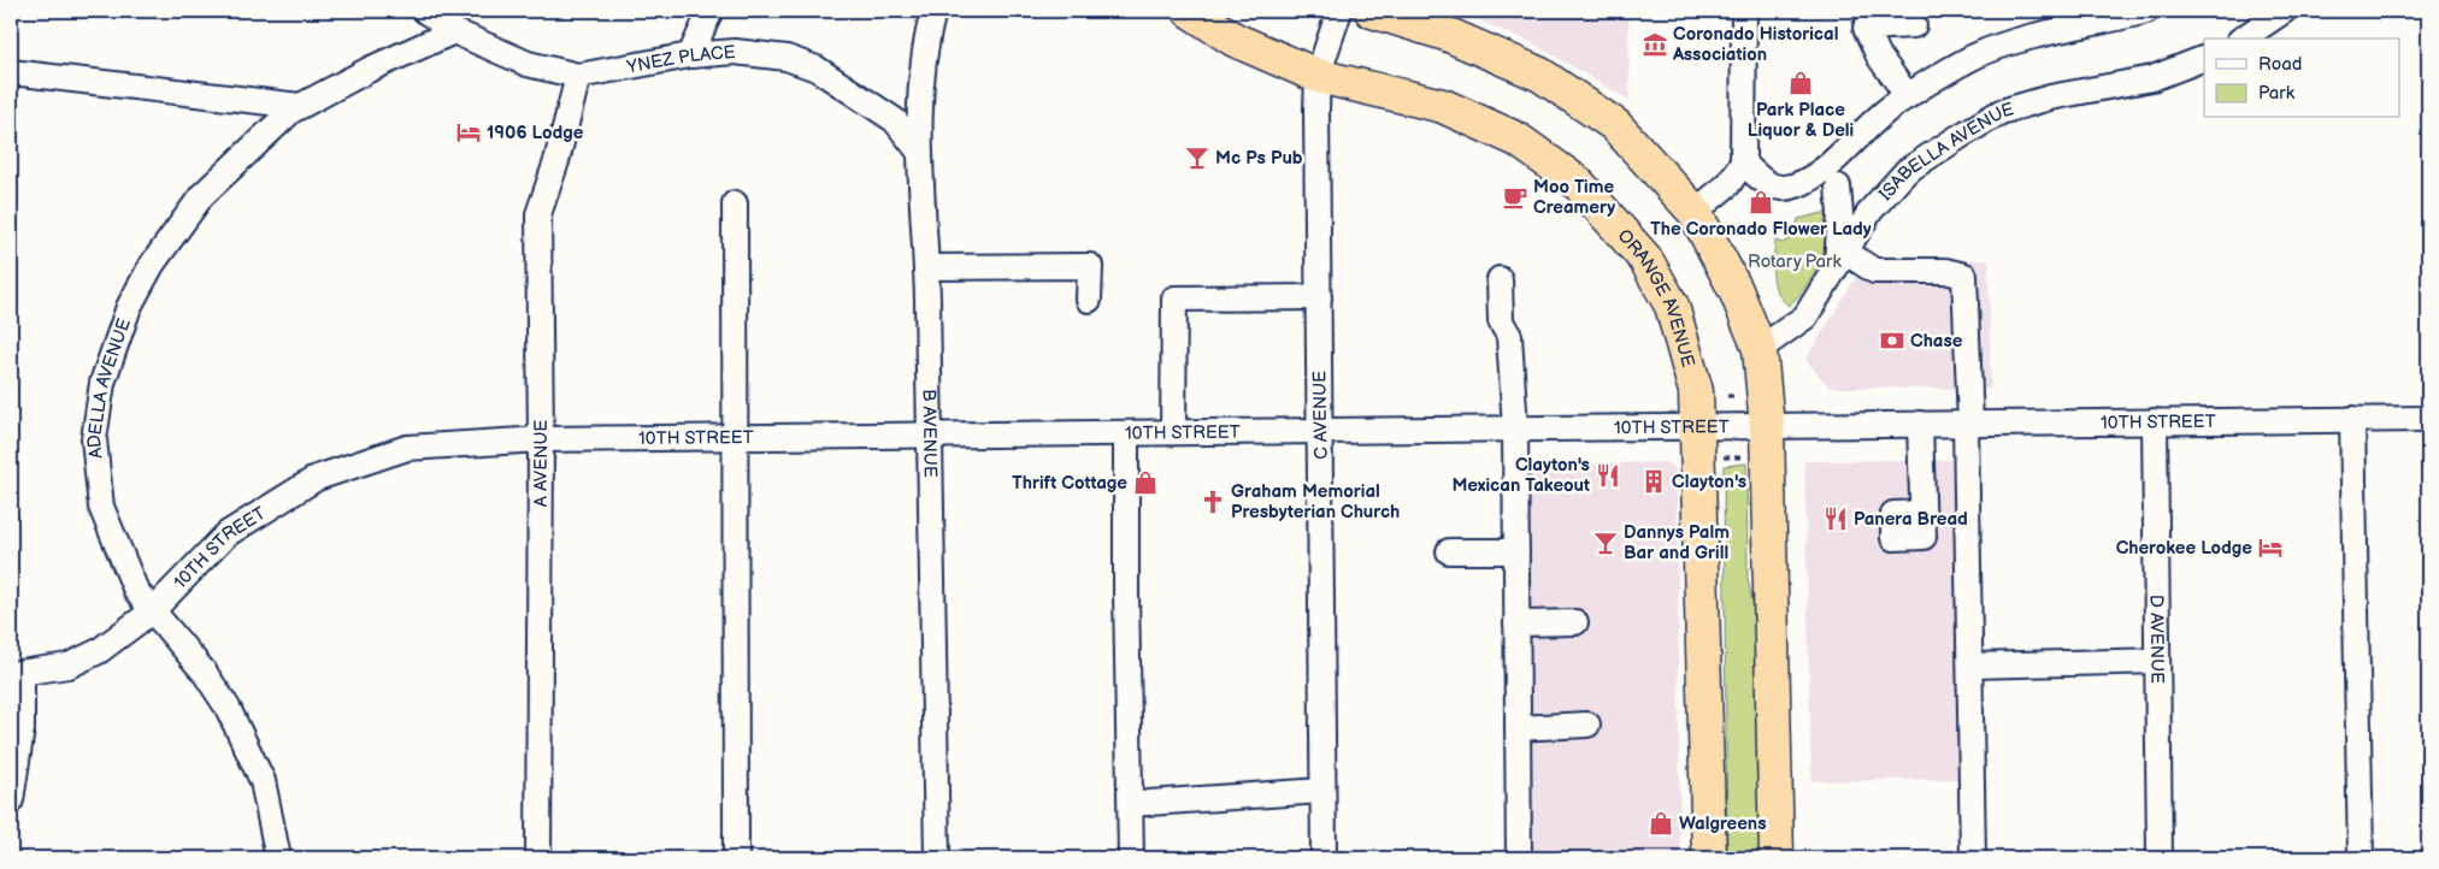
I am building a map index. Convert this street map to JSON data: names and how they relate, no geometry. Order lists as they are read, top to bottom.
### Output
{
  "streets": {
    "highway": ["ORANGE AVENUE"],
    "street": [
      "YNEZ PLACE",
      "ISABELLA AVENUE",
      "ADELLA AVENUE",
      "C AVENUE",
      "10TH STREET",
      "B AVENUE",
      "A AVENUE",
      "D AVENUE"
    ]
  },
  "crossings": [
    ["YNEZ PLACE", "ADELLA AVENUE"],
    ["YNEZ PLACE", "B AVENUE"],
    ["YNEZ PLACE", "A AVENUE"],
    ["ORANGE AVENUE", "C AVENUE"],
    ["ORANGE AVENUE", "10TH STREET"],
    ["ADELLA AVENUE", "10TH STREET"],
    ["C AVENUE", "10TH STREET"],
    ["10TH STREET", "B AVENUE"],
    ["10TH STREET", "A AVENUE"],
    ["10TH STREET", "D AVENUE"]
  ],
  "parks": ["Rotary Park"],
  "places": {
    "museum": ["Coronado Historical Association"],
    "shop": [
      "Park Place Liquor & Deli",
      "The Coronado Flower Lady",
      "Thrift Cottage",
      "Walgreens"
    ],
    "hotel": ["1906 Lodge", "Cherokee Lodge"],
    "bar": ["Mc Ps Pub", "Dannys Palm Bar and Grill"],
    "cafe": ["Moo Time Creamery"],
    "bank": ["Chase"],
    "restaurant": ["Clayton's Mexican Takeout", "Panera Bread"],
    "building": ["Clayton's"],
    "church": ["Graham Memorial Presbyterian Church"]
  },
  "legend": ["Road", "Park"]
}
